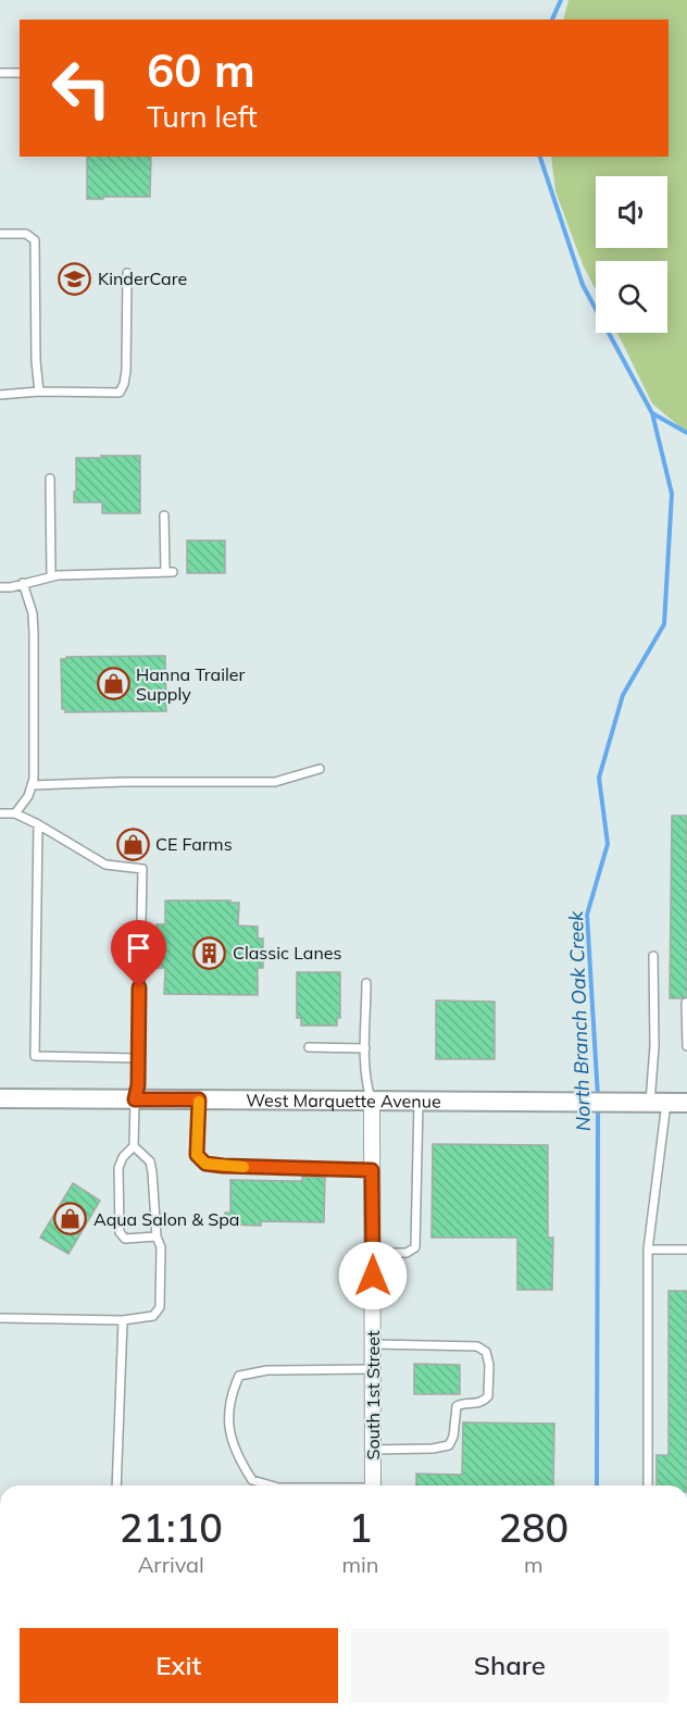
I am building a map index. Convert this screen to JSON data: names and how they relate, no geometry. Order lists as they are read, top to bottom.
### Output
{
  "streets": {
    "street": ["West Marquette Avenue", "South 1st Street"]
  },
  "crossings": [
    ["West Marquette Avenue", "South 1st Street"]
  ],
  "water": ["North Branch Oak Creek"],
  "places": {
    "school or university": ["KinderCare"],
    "shop": ["Hanna Trailer Supply", "CE Farms", "Aqua Salon & Spa"],
    "building": ["Classic Lanes"]
  },
  "page": {
    "turn": ["60 m", "Turn left"],
    "eta": [
      "21:10",
      "Arrival",
      "1",
      "min",
      "280",
      "m"
    ],
    "buttons": ["Exit", "Share"]
  }
}
